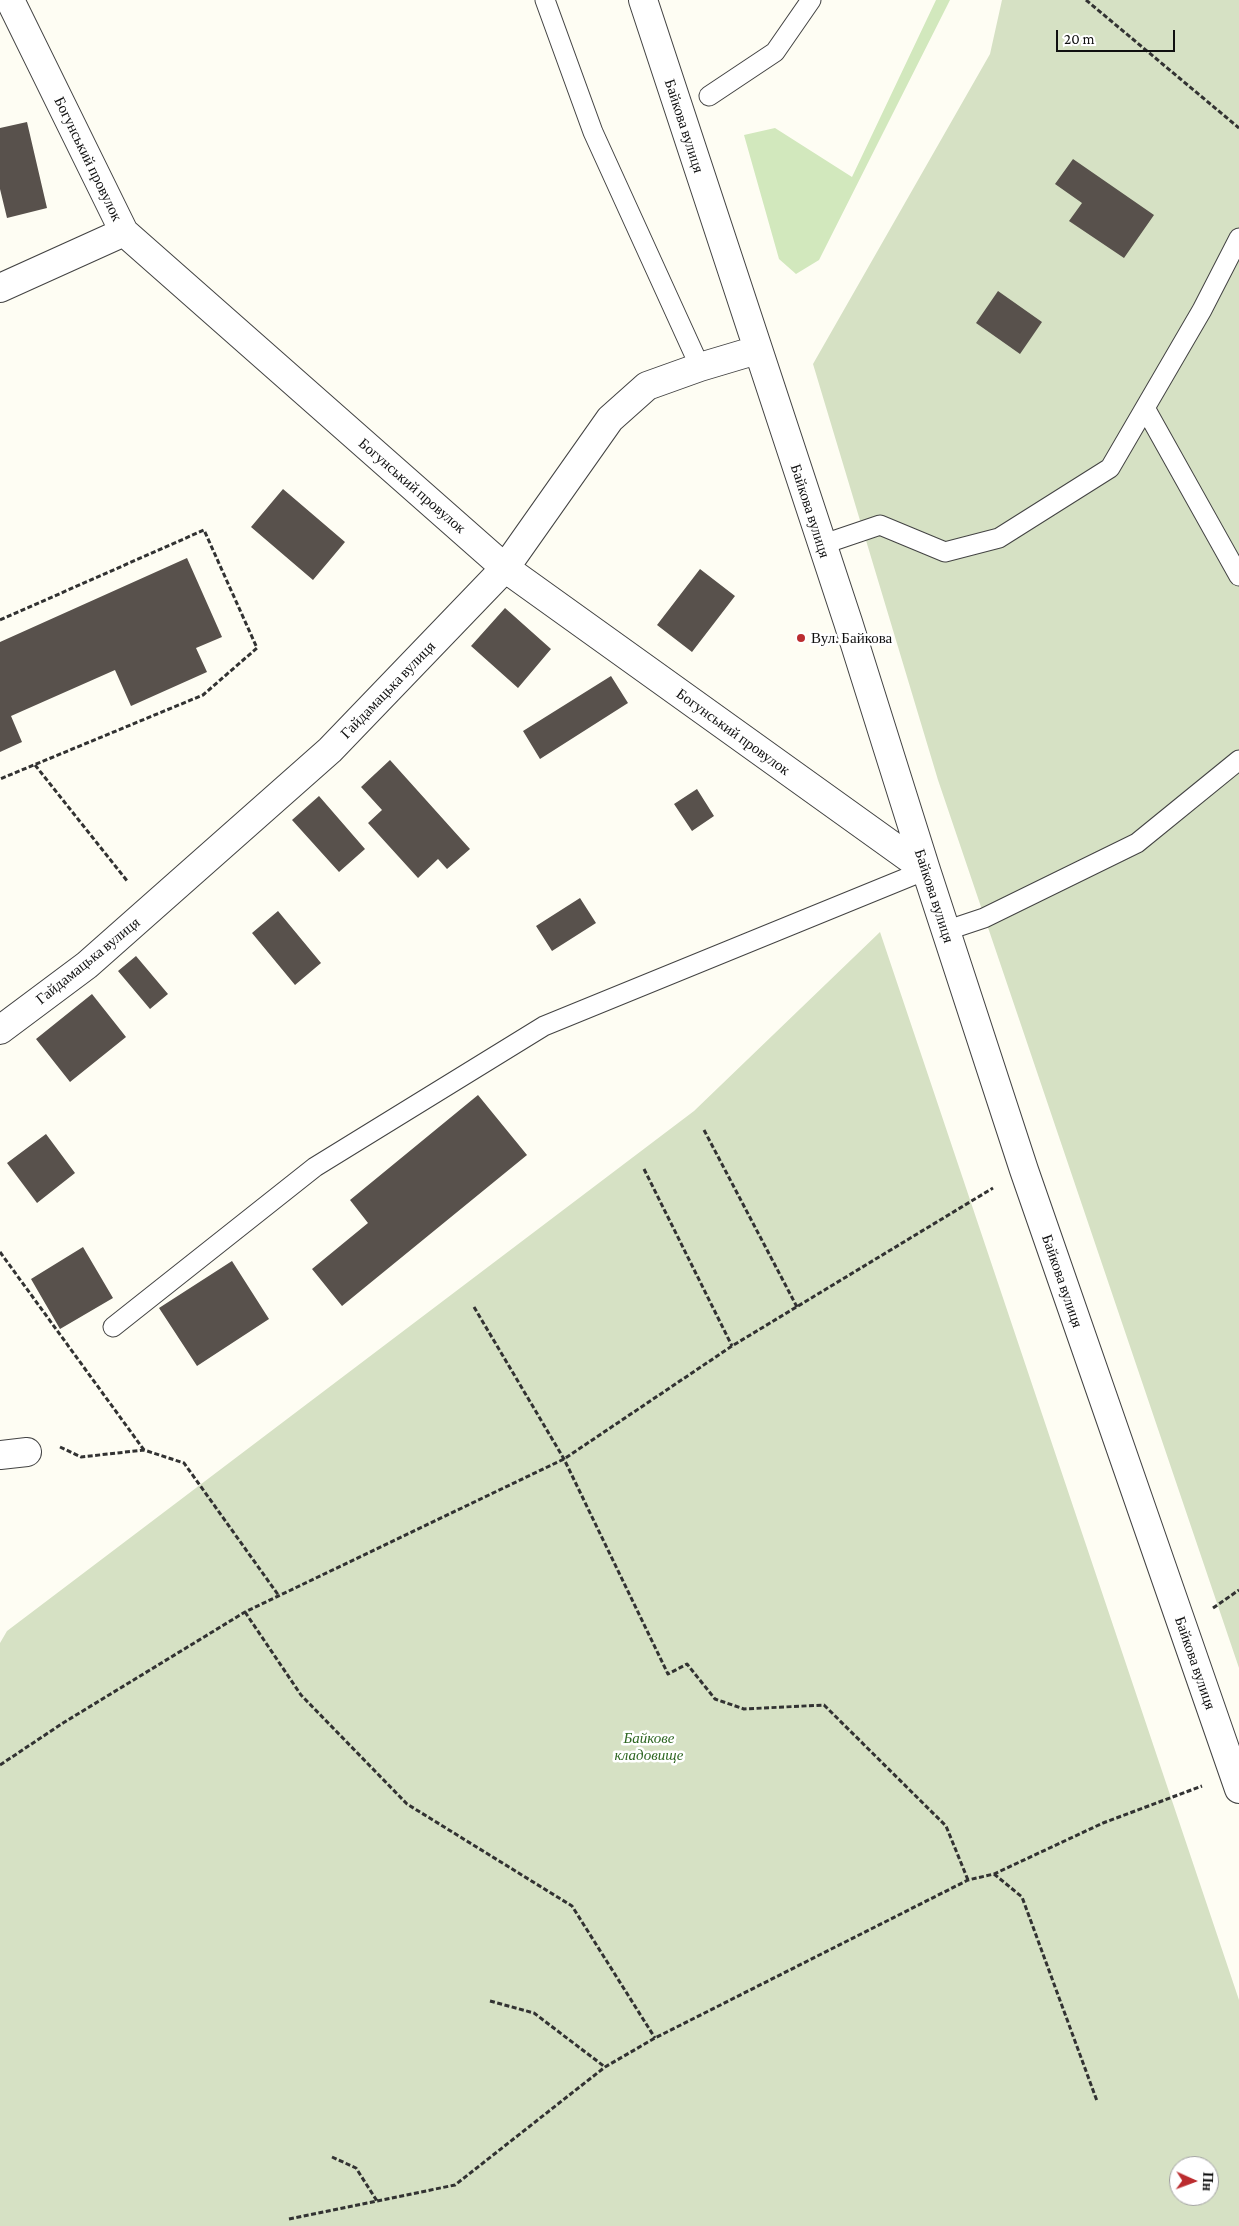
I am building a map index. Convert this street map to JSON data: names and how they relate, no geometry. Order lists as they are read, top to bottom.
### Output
{
  "streets": {
    "street": ["Байкова вулиця", "Богунський провулок", "Гайдамацька вулиця"]
  },
  "crossings": [
    ["Байкова вулиця", "Богунський провулок"],
    ["Байкова вулиця", "Гайдамацька вулиця"],
    ["Богунський провулок", "Гайдамацька вулиця"]
  ],
  "parks": ["Байкове кладовище"],
  "places": ["Вул. Байкова"],
  "scale_bar": "20 m",
  "north": "right"
}
